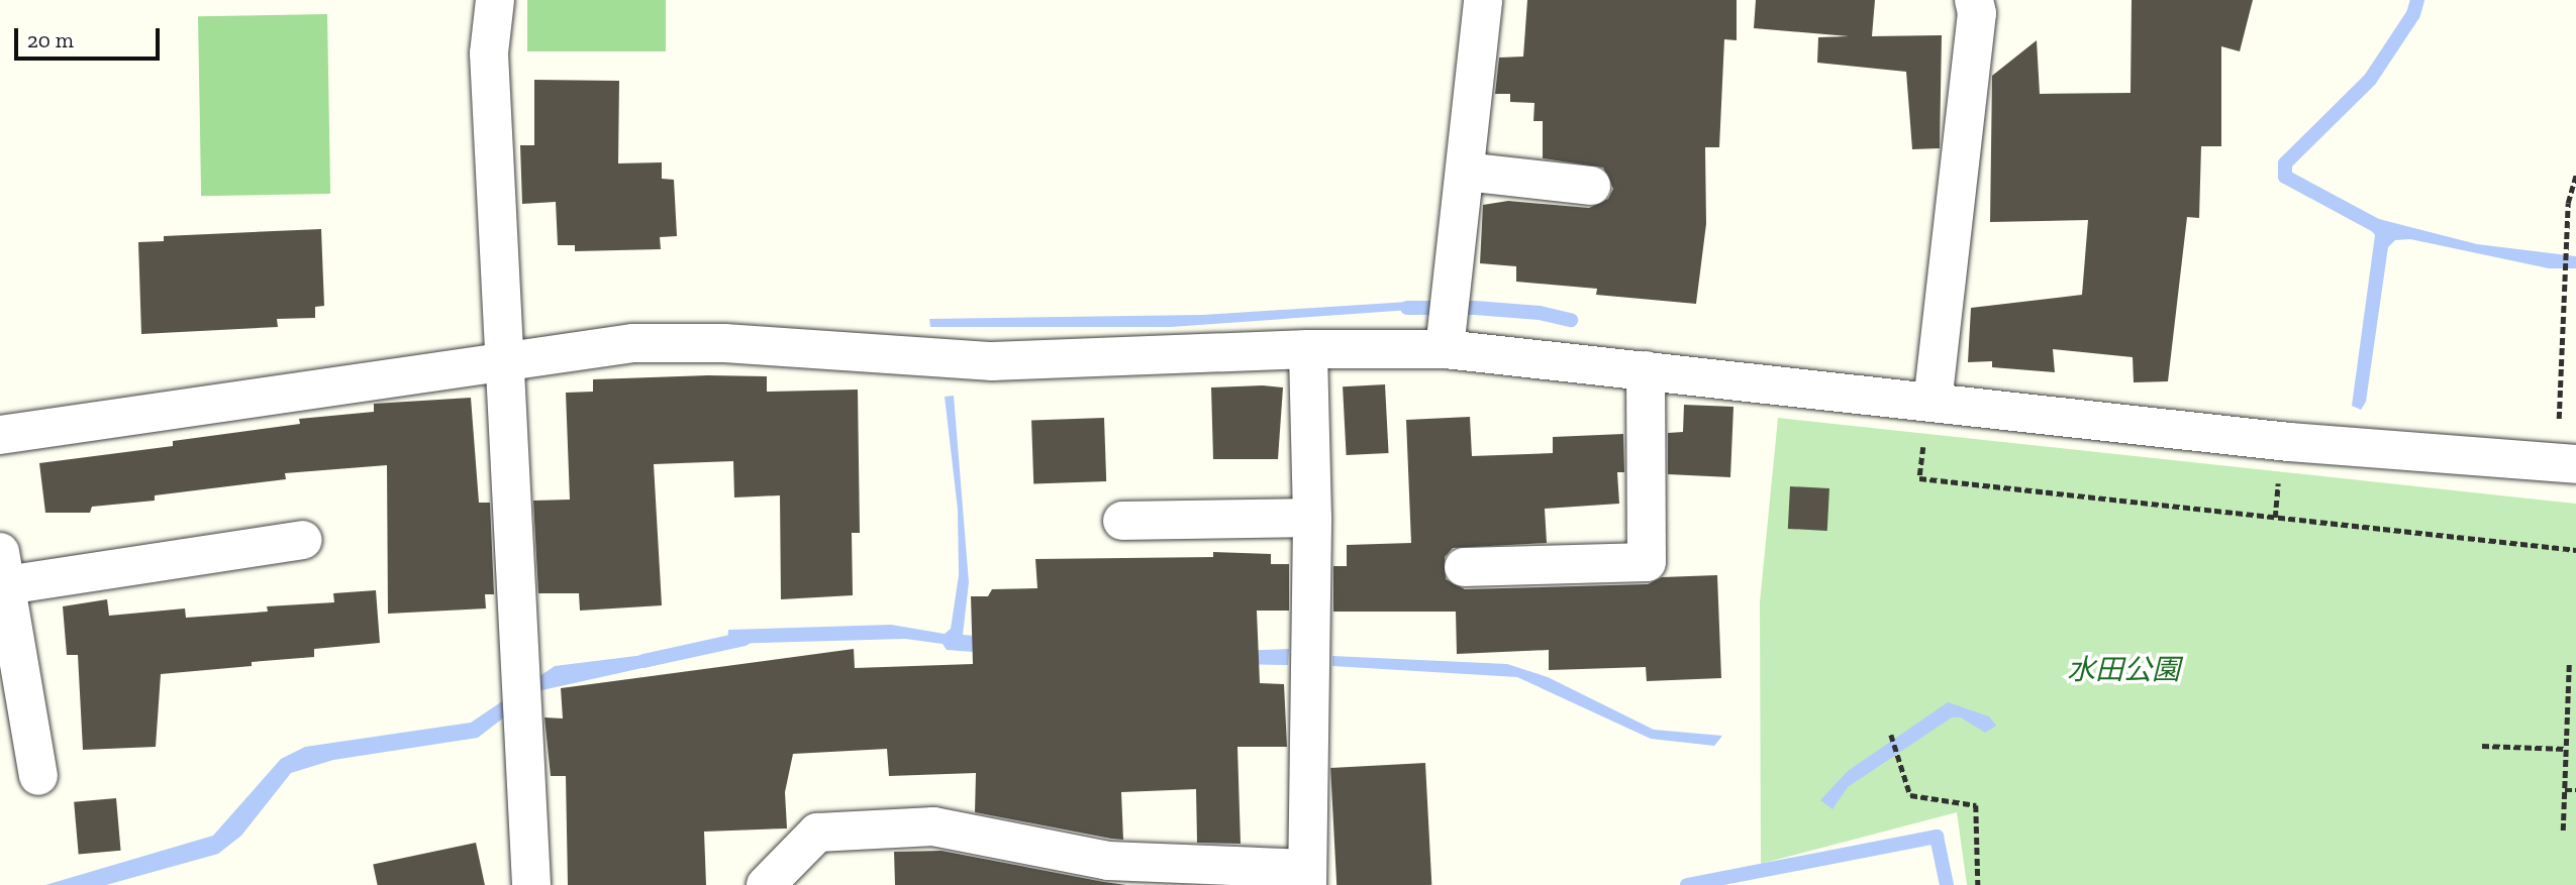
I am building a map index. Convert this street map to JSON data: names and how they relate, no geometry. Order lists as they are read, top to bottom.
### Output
{
  "parks": ["水田公園"],
  "scale_bar": "20 m"
}
